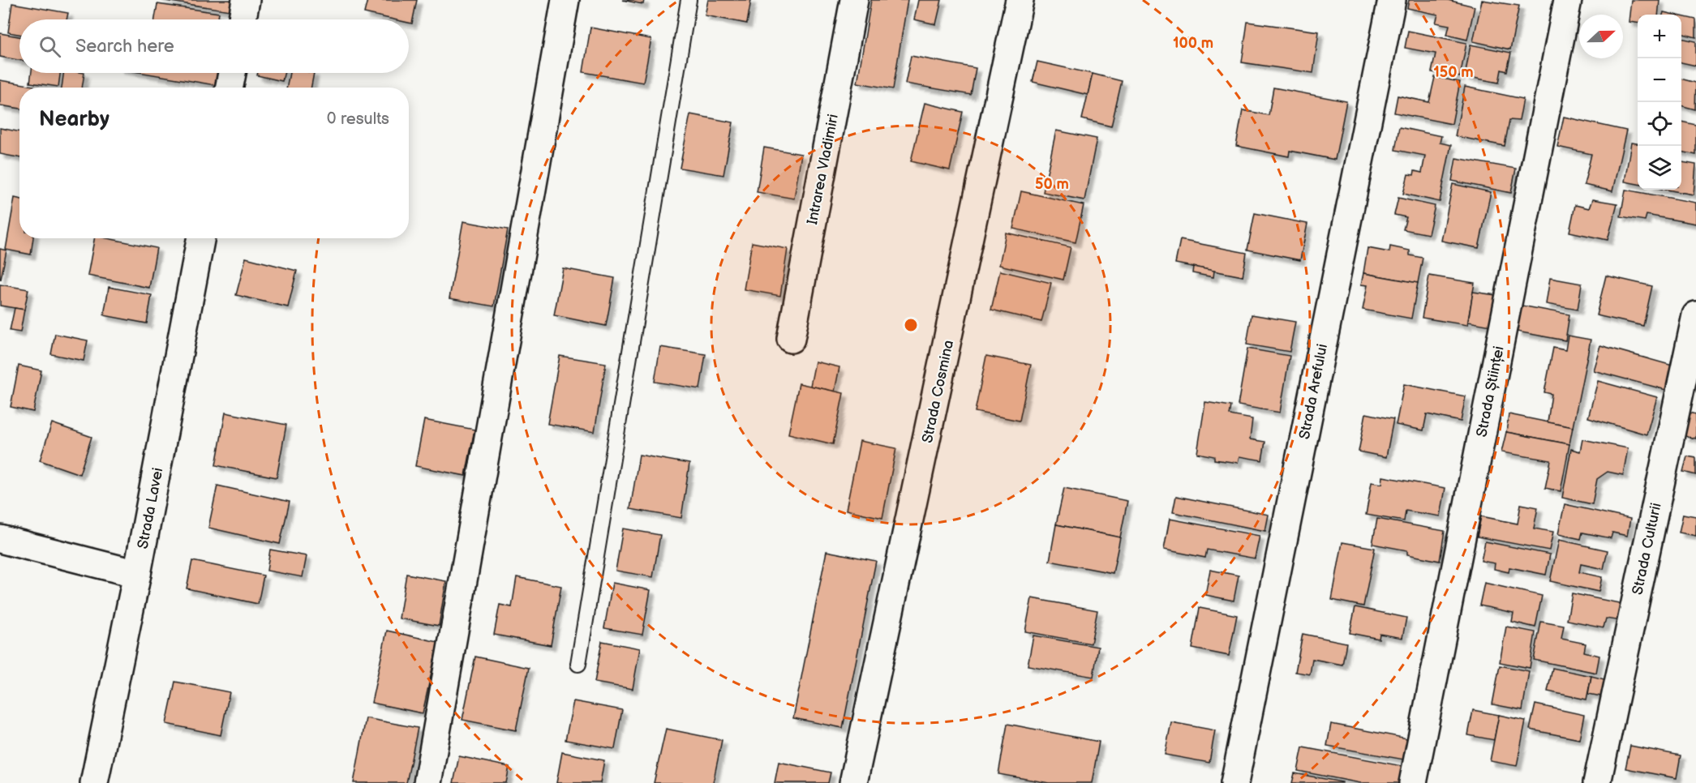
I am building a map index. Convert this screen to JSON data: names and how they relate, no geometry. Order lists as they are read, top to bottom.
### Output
{
  "streets": {
    "street": [
      "Intrarea Vladimiri",
      "Strada Cosmina",
      "Strada Arefului",
      "Strada Științei",
      "Strada Lavei",
      "Strada Culturii"
    ]
  },
  "north": "right",
  "page": {
    "map_buttons": ["+", "−"],
    "search": "Search here",
    "heading": ["Nearby", "0 results"]
  },
  "rings": ["100 m", "150 m", "50 m"]
}
